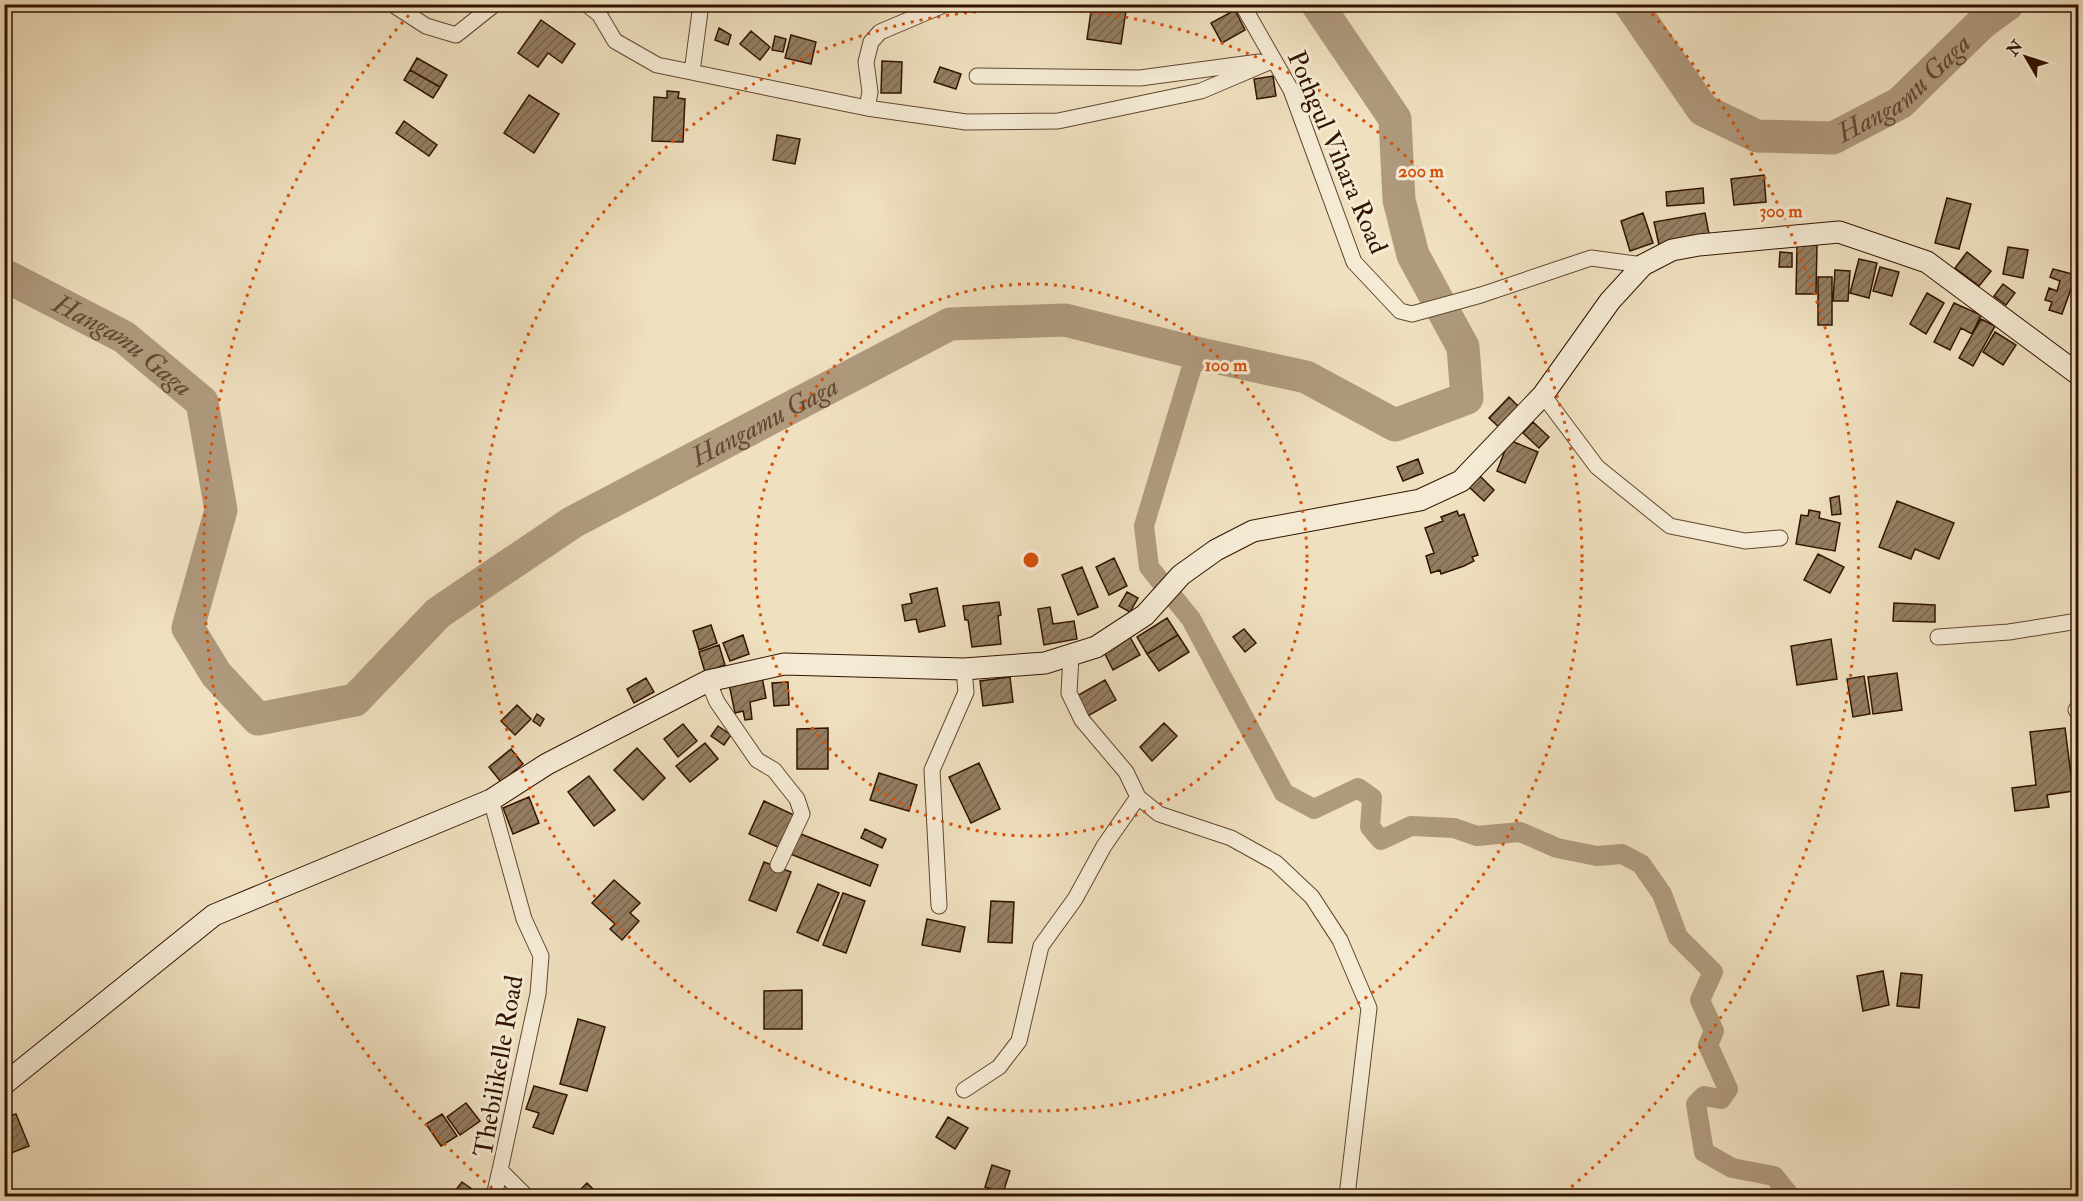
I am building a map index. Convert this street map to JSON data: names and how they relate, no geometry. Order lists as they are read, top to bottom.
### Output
{
  "streets": {
    "street": ["Pothgul Vihara Road", "Thebilikelle Road"]
  },
  "water": ["Hangamu Gaga"],
  "north": "top left",
  "rings": ["200 m", "300 m", "100 m"]
}
